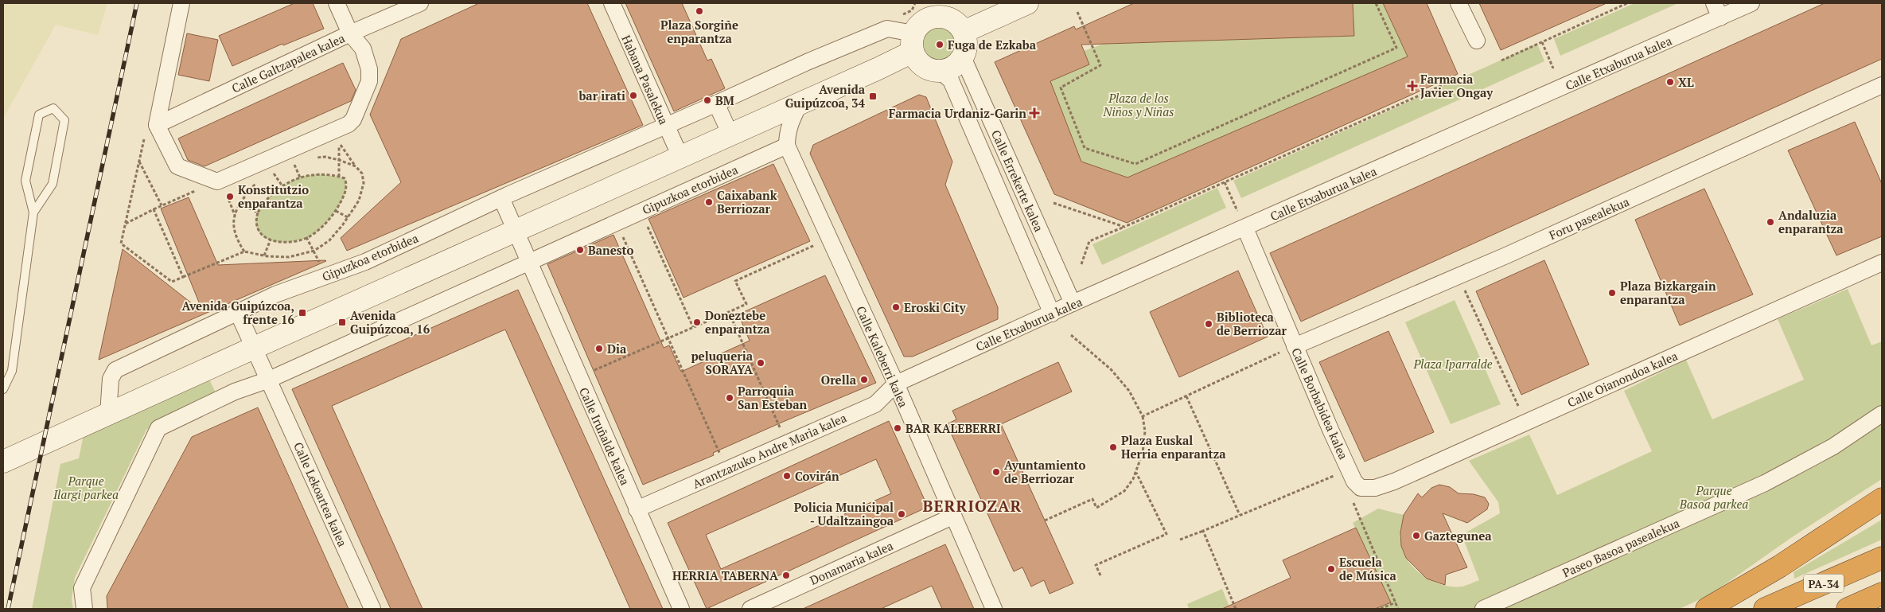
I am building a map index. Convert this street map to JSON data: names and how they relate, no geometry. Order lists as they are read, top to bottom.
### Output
{
  "streets": {
    "highway": ["PA-34"],
    "street": [
      "Calle Galtzapalea kalea",
      "Calle Etxaburua kalea",
      "Habana Pasalekua",
      "Calle Errekerte kalea",
      "Gipuzkoa etorbidea",
      "Foru pasealekua",
      "Calle Kaleberri kalea",
      "Calle Oianondoa kalea",
      "Calle Borbabidea kalea",
      "Calle Iruñalde kalea",
      "Arantzazuko Andre Maria kalea",
      "Calle Lekoartea kalea",
      "Paseo Basoa pasealekua",
      "Donamaria kalea"
    ]
  },
  "crossings": [
    ["Calle Etxaburua kalea", "Calle Errekerte kalea"],
    ["Calle Etxaburua kalea", "Calle Kaleberri kalea"],
    ["Calle Etxaburua kalea", "Calle Borbabidea kalea"],
    ["Calle Etxaburua kalea", "Arantzazuko Andre Maria kalea"],
    ["Habana Pasalekua", "Gipuzkoa etorbidea"],
    ["Calle Errekerte kalea", "Gipuzkoa etorbidea"],
    ["Gipuzkoa etorbidea", "Calle Kaleberri kalea"],
    ["Gipuzkoa etorbidea", "Calle Iruñalde kalea"],
    ["Gipuzkoa etorbidea", "Calle Lekoartea kalea"],
    ["Foru pasealekua", "Calle Borbabidea kalea"],
    ["Calle Kaleberri kalea", "Arantzazuko Andre Maria kalea"],
    ["Calle Kaleberri kalea", "Donamaria kalea"],
    ["Calle Oianondoa kalea", "Calle Borbabidea kalea"],
    ["Calle Iruñalde kalea", "Arantzazuko Andre Maria kalea"]
  ],
  "districts": ["BERRIOZAR"],
  "parks": [
    "Plaza de los Niños y Niñas",
    "Plaza Iparralde",
    "Parque Ilargi parkea",
    "Parque Basoa parkea"
  ],
  "places": {
    "other": [
      "Plaza Sorgiñe enparantza",
      "Fuga de Ezkaba",
      "XL",
      "bar irati",
      "BM",
      "Konstitutzio enparantza",
      "Caixabank Berriozar",
      "Andaluzia enparantza",
      "Banesto",
      "Plaza Bizkargain enparantza",
      "Eroski City",
      "Doneztebe enparantza",
      "Biblioteca de Berriozar",
      "Dia",
      "peluqueria SORAYA",
      "Orella",
      "Parroquia San Esteban",
      "BAR KALEBERRI",
      "Plaza Euskal Herria enparantza",
      "Ayuntamiento de Berriozar",
      "Covirán",
      "Policia Municipal - Udaltzaingoa",
      "Gaztegunea",
      "Escuela de Música",
      "HERRIA TABERNA"
    ],
    "health": ["Farmacia Javier Ongay", "Farmacia Urdaniz-Garin"],
    "transit": ["Avenida Guipúzcoa, 34", "Avenida Guipúzcoa, frente 16", "Avenida Guipúzcoa, 16"]
  }
}
